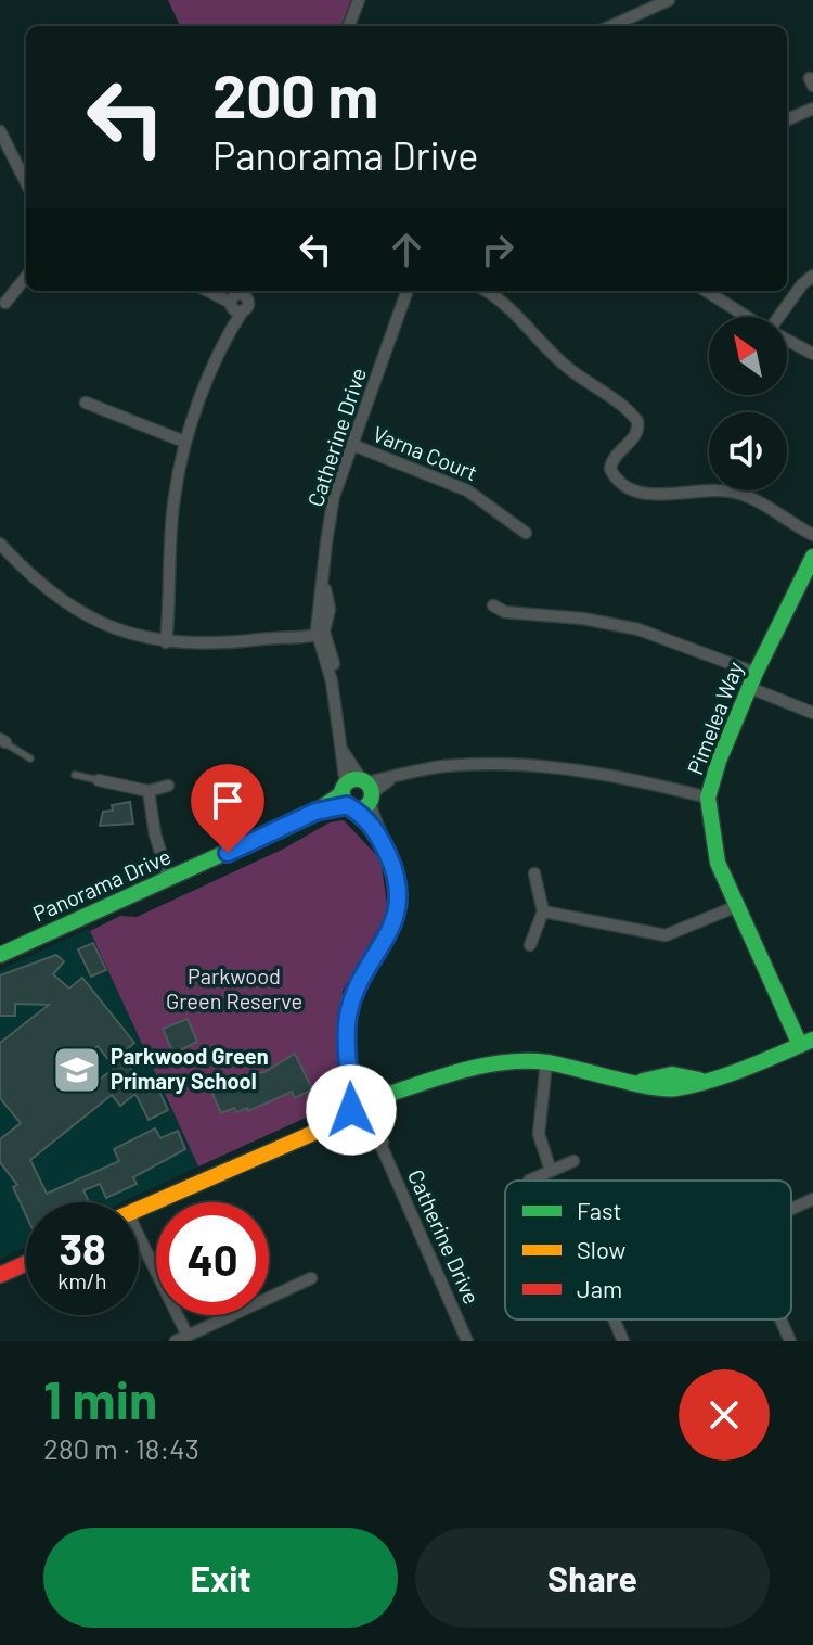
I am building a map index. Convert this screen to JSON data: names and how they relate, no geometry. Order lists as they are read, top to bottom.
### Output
{
  "streets": {
    "street": [
      "Catherine Drive",
      "Varna Court",
      "Pimelea Way",
      "Panorama Drive"
    ]
  },
  "crossings": [
    ["Catherine Drive", "Varna Court"],
    ["Catherine Drive", "Panorama Drive"]
  ],
  "parks": ["Parkwood Green Reserve"],
  "places": {
    "school or university": ["Parkwood Green Primary School"]
  },
  "legend": ["Fast", "Slow", "Jam"],
  "north": "top left",
  "page": {
    "turn": ["200 m", "Panorama Drive"],
    "speed": "38 km/h",
    "limit": "40",
    "heading": ["1 min", "280 m · 18:43"],
    "buttons": ["Exit", "Share"]
  }
}
